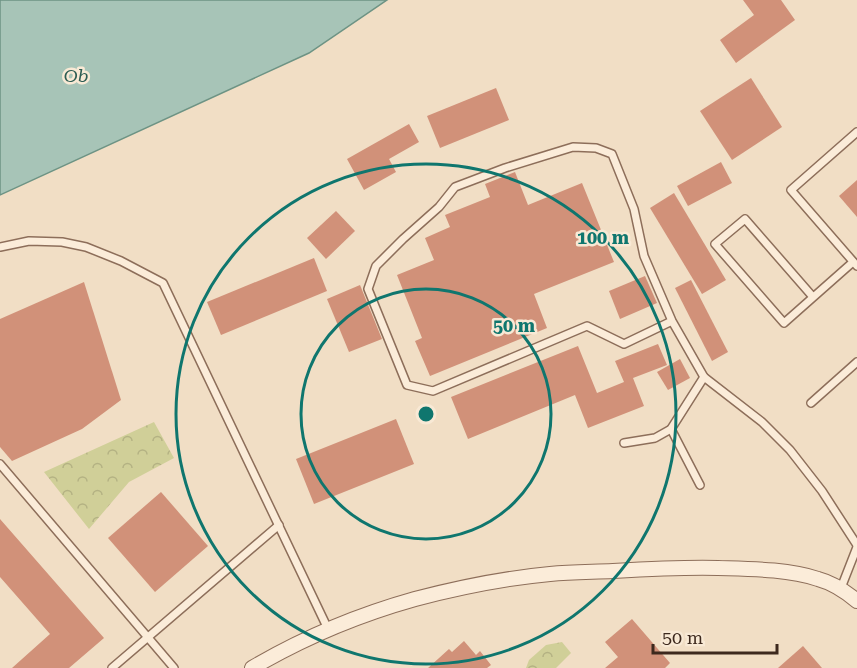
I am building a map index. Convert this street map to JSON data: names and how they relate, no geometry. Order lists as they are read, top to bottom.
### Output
{
  "water": ["Ob"],
  "scale_bar": "50 m",
  "rings": ["100 m", "50 m"]
}
